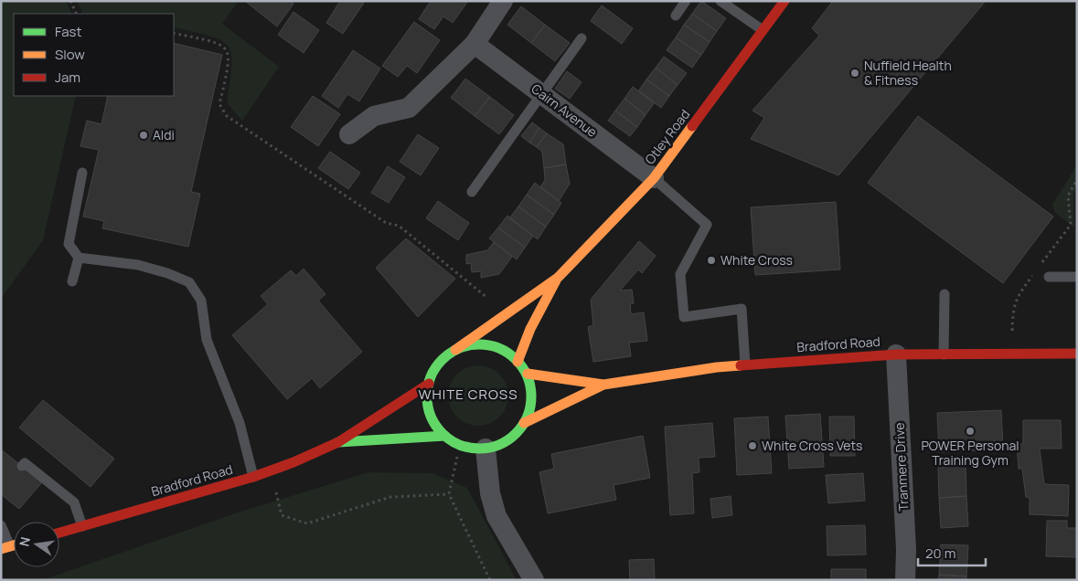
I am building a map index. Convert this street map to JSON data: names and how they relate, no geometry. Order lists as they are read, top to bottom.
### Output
{
  "streets": {
    "main road": ["Otley Road", "Bradford Road"],
    "street": ["Cairn Avenue", "Tranmere Drive"]
  },
  "crossings": [
    ["Cairn Avenue", "Otley Road"],
    ["Otley Road", "Bradford Road"],
    ["Bradford Road", "Tranmere Drive"]
  ],
  "districts": ["WHITE CROSS"],
  "places": [
    "Nuffield Health & Fitness",
    "Aldi",
    "White Cross",
    "POWER Personal Training Gym",
    "White Cross Vets"
  ],
  "legend": ["Fast", "Slow", "Jam"],
  "scale_bar": "20 m",
  "north": "left"
}
